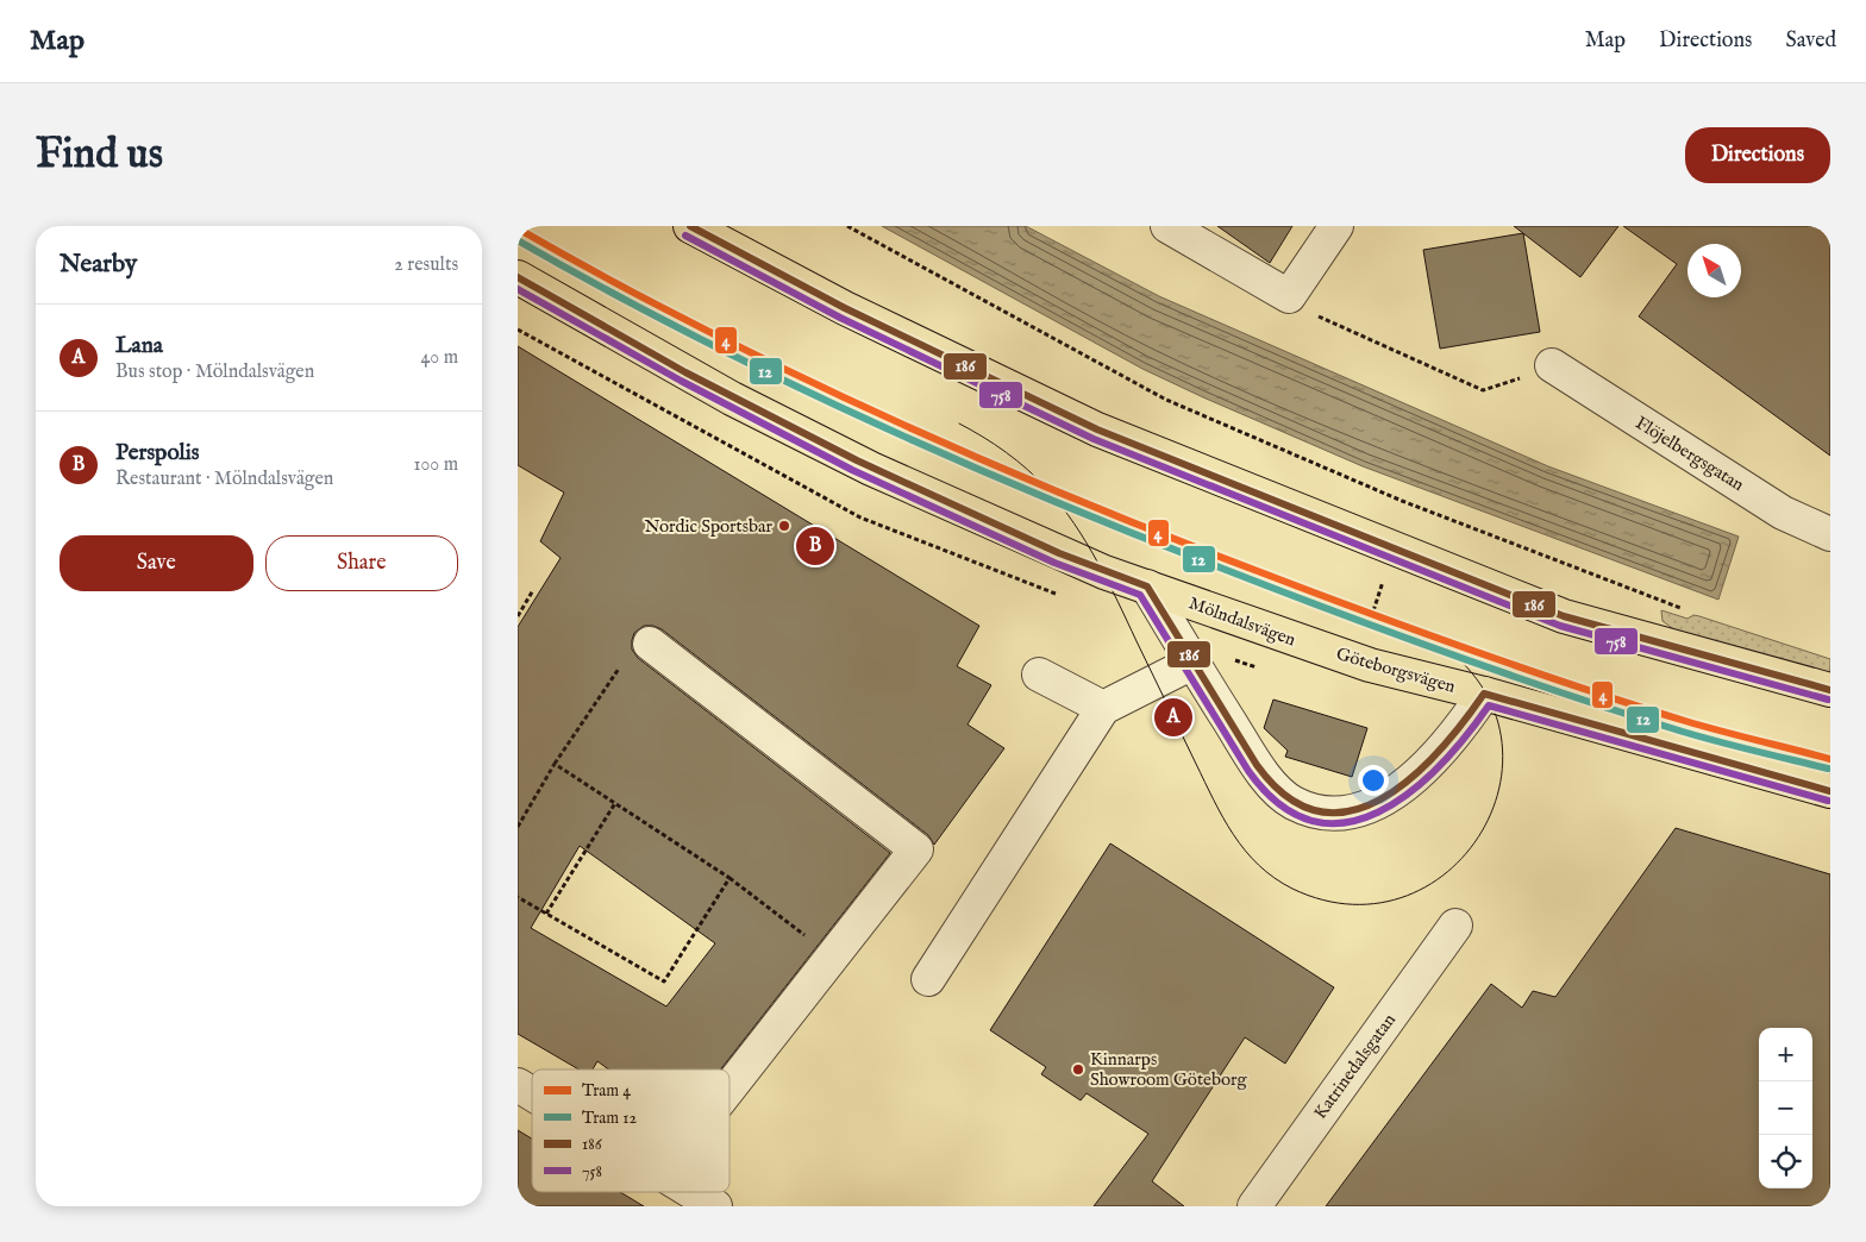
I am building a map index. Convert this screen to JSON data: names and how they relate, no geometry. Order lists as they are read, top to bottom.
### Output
{
  "streets": {
    "main road": ["Mölndalsvägen", "Göteborgsvägen"],
    "street": ["Flöjelbergsgatan", "Katrinedalsgatan"]
  },
  "crossings": [
    ["Mölndalsvägen", "Göteborgsvägen"]
  ],
  "places": ["Nordic Sportsbar", "Kinnarps Showroom Göteborg"],
  "lines": [
    "transit line 186",
    "tram line 4",
    "transit line 758",
    "tram line 12"
  ],
  "legend": [
    "Tram 4",
    "Tram 12",
    "186",
    "758"
  ],
  "north": "top left",
  "page": {
    "header": "Map",
    "nav": ["Map", "Directions", "Saved"],
    "buttons": [
      "Directions",
      ["Save", "Share"]
    ],
    "title": "Find us",
    "heading": ["Nearby", "2 results"],
    "list": [
      {
        "mark": "A",
        "name": "Lana",
        "note": "Bus stop · Mölndalsvägen",
        "value": "40 m"
      },
      {
        "mark": "B",
        "name": "Perspolis",
        "note": "Restaurant · Mölndalsvägen",
        "value": "100 m"
      }
    ],
    "pins": ["B", "A"],
    "map_buttons": ["+", "−"]
  }
}
